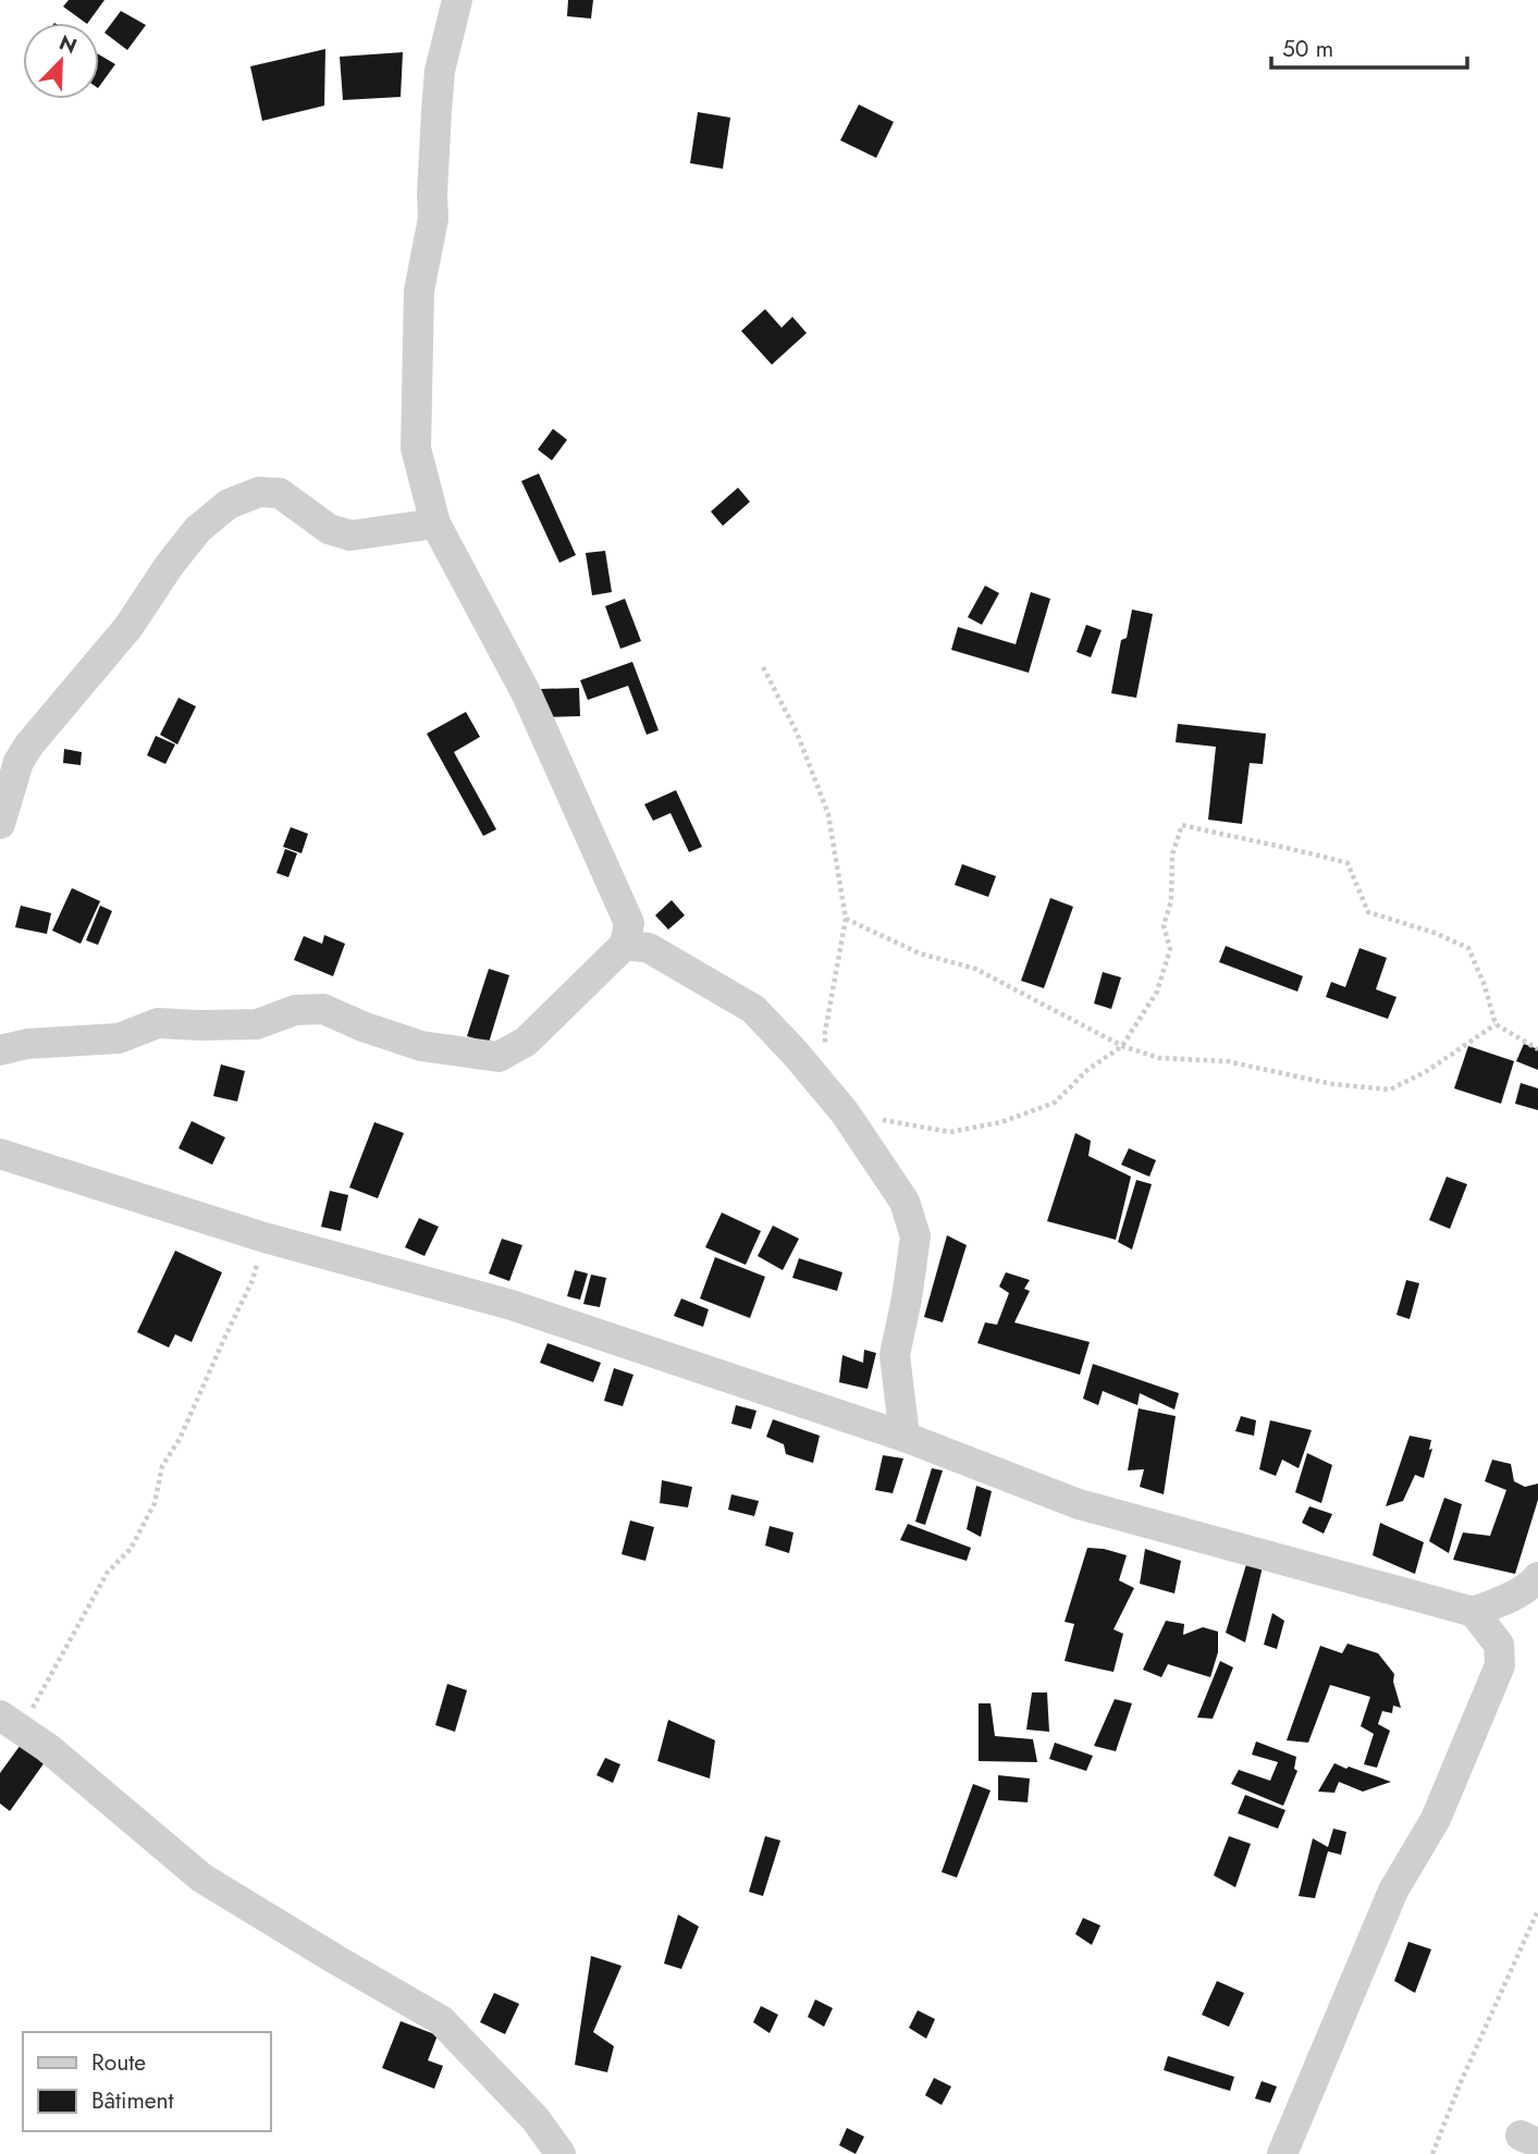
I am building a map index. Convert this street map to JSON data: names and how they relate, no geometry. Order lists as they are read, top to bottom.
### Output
{
  "legend": ["Route", "Bâtiment"],
  "scale_bar": "50 m",
  "north": "top right"
}
